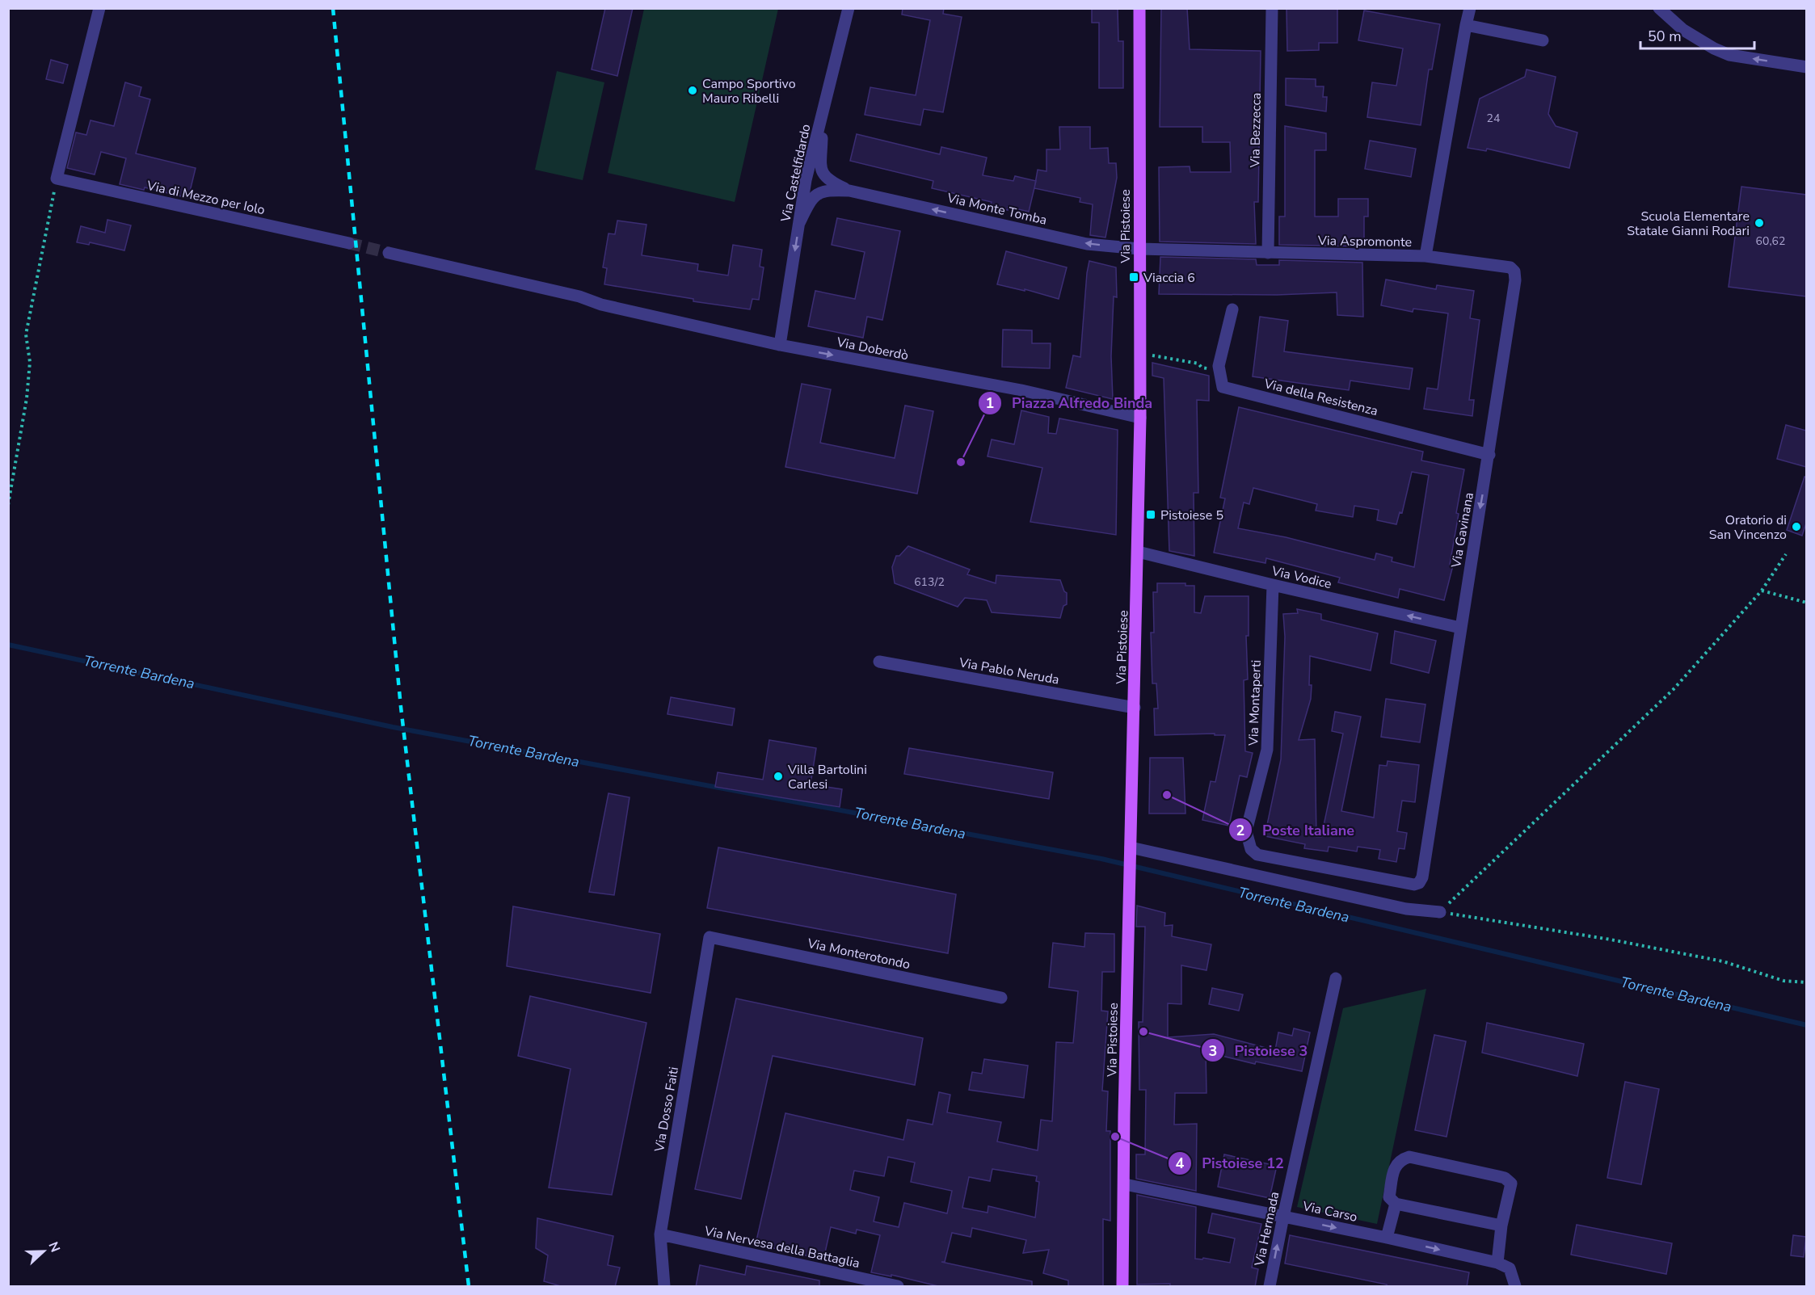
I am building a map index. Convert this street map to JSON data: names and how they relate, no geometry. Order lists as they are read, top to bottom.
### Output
{
  "streets": {
    "main road": ["Via Pistoiese"],
    "street": [
      "Via Bezzecca",
      "Via Castelfidardo",
      "Via di Mezzo per Iolo",
      "Via Monte Tomba",
      "Via Aspromonte",
      "Via Doberdò",
      "Via della Resistenza",
      "Via Gavinana",
      "Via Vodice",
      "Via Pablo Neruda",
      "Via Montaperti",
      "Via Monterotondo",
      "Via Dosso Faiti",
      "Via Carso",
      "Via Hermada",
      "Via Nervesa della Battaglia"
    ]
  },
  "crossings": [
    ["Via Bezzecca", "Via Aspromonte"],
    ["Via Castelfidardo", "Via Monte Tomba"],
    ["Via Castelfidardo", "Via Doberdò"],
    ["Via Monte Tomba", "Via Pistoiese"],
    ["Via Monte Tomba", "Via Aspromonte"],
    ["Via Pistoiese", "Via Aspromonte"],
    ["Via Pistoiese", "Via Doberdò"],
    ["Via Pistoiese", "Via Vodice"],
    ["Via Pistoiese", "Via Pablo Neruda"],
    ["Via Pistoiese", "Via Carso"],
    ["Via Aspromonte", "Via Gavinana"],
    ["Via della Resistenza", "Via Gavinana"],
    ["Via Gavinana", "Via Vodice"],
    ["Via Gavinana", "Via Montaperti"],
    ["Via Vodice", "Via Montaperti"],
    ["Via Monterotondo", "Via Dosso Faiti"],
    ["Via Dosso Faiti", "Via Nervesa della Battaglia"],
    ["Via Carso", "Via Hermada"]
  ],
  "one_way": [
    "Via Castelfidardo",
    "Via Monte Tomba",
    "Via Doberdò",
    "Via Vodice"
  ],
  "water": ["Torrente Bardena"],
  "places": {
    "other": [
      "Campo Sportivo Mauro Ribelli",
      "Scuola Elementare Statale Gianni Rodari",
      "Piazza Alfredo Binda",
      "Oratorio di San Vincenzo",
      "Villa Bartolini Carlesi",
      "Poste Italiane",
      "Pistoiese 3",
      "Pistoiese 12"
    ],
    "transit": ["Viaccia 6", "Pistoiese 5"]
  },
  "house_numbers": ["24", "60,62", "613/2"],
  "scale_bar": "50 m",
  "north": "right"
}
